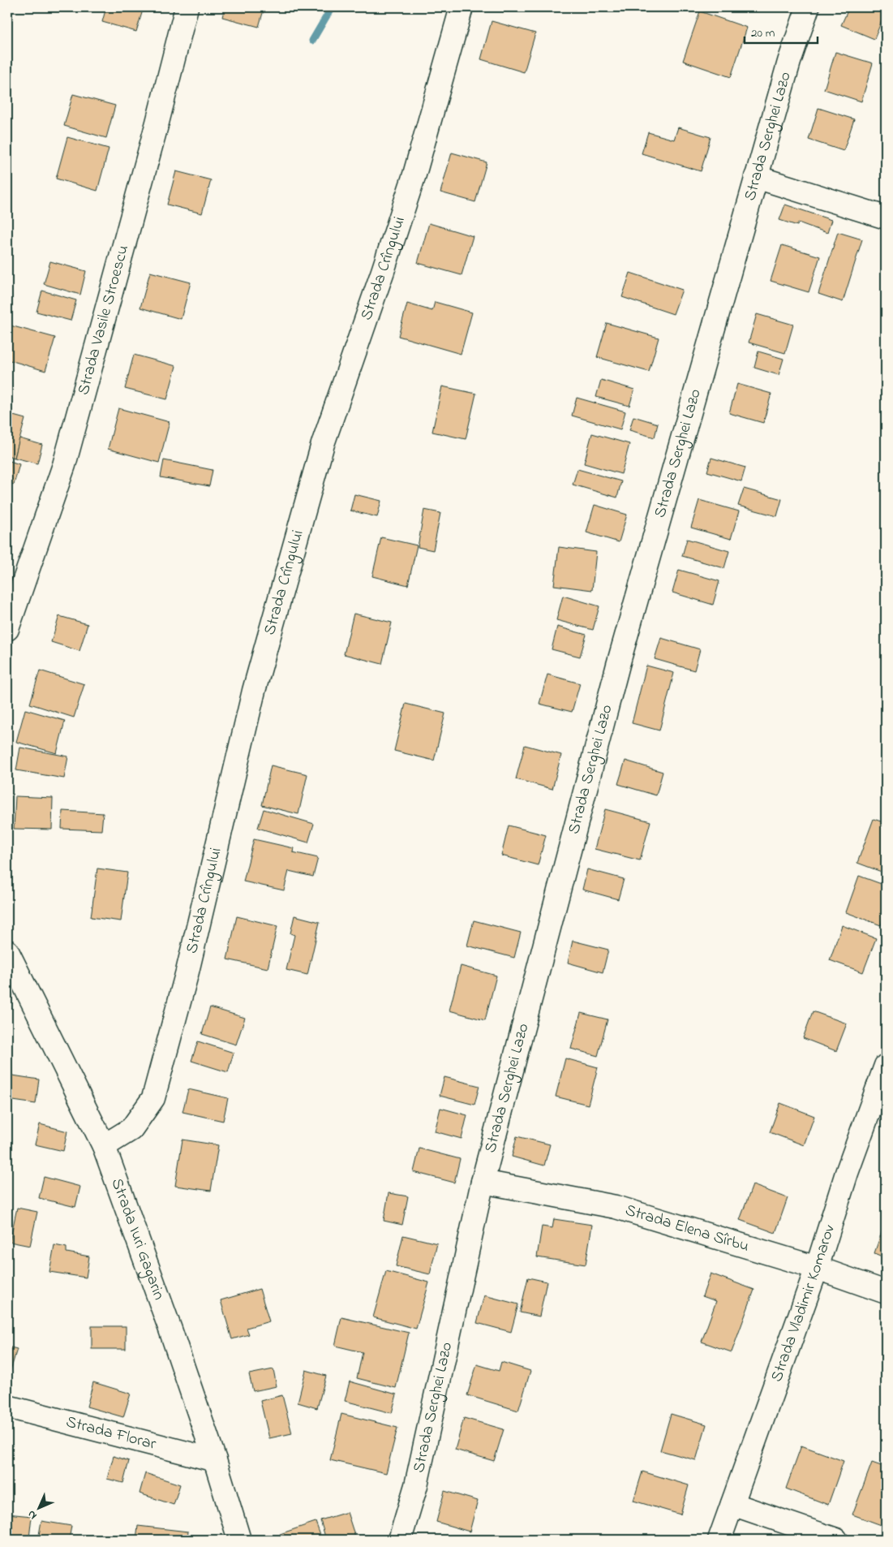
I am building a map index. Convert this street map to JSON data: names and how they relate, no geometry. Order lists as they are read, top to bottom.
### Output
{
  "streets": {
    "street": [
      "Strada Serghei Lazo",
      "Strada Crîngului",
      "Strada Vasile Stroescu",
      "Strada Elena Sîrbu",
      "Strada Iuri Gagarin",
      "Strada Vladimir Komarov",
      "Strada Florar"
    ]
  },
  "crossings": [
    ["Strada Serghei Lazo", "Strada Elena Sîrbu"],
    ["Strada Crîngului", "Strada Iuri Gagarin"],
    ["Strada Elena Sîrbu", "Strada Vladimir Komarov"],
    ["Strada Iuri Gagarin", "Strada Florar"]
  ],
  "scale_bar": "20 m",
  "north": "bottom left"
}
